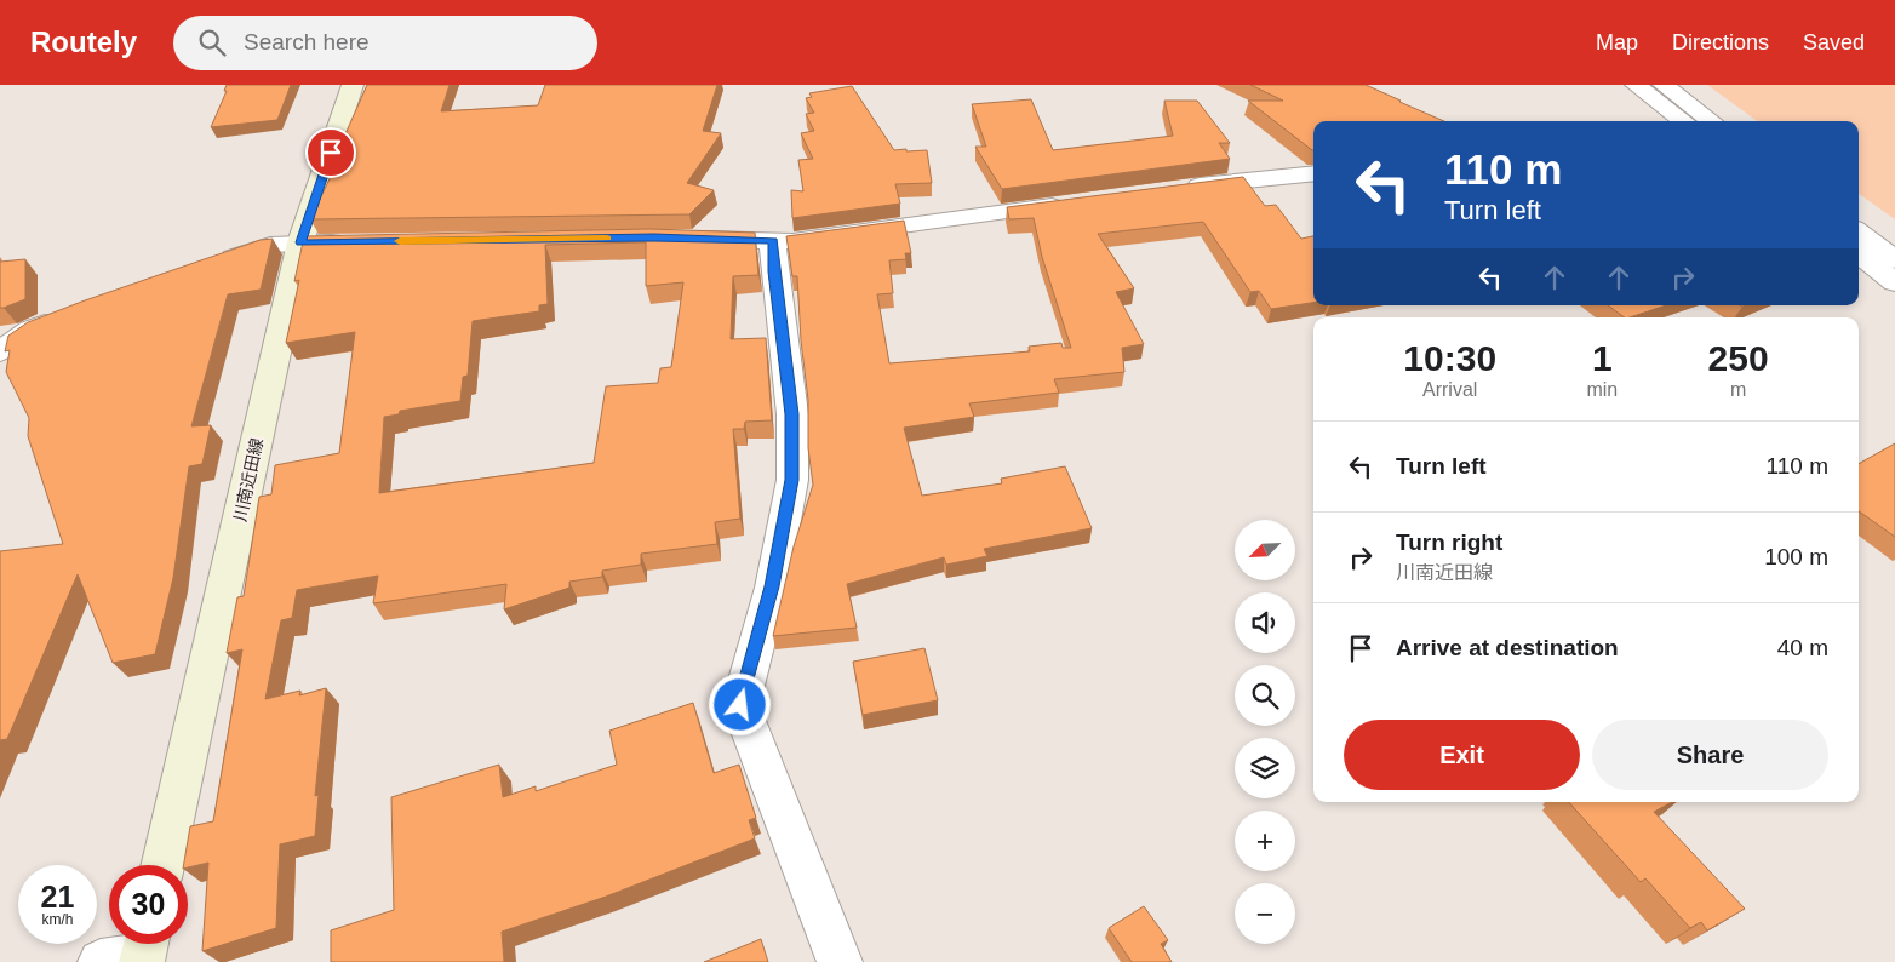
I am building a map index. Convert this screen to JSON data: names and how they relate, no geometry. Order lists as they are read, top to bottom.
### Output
{
  "streets": {
    "main road": ["川南近田線"]
  },
  "north": "bottom left",
  "page": {
    "header": "Routely",
    "search": "Search here",
    "nav": ["Map", "Directions", "Saved"],
    "turn": ["110 m", "Turn left"],
    "eta": [
      "10:30",
      "Arrival",
      "1",
      "min",
      "250",
      "m"
    ],
    "list": [
      {
        "name": "Turn left",
        "value": "110 m"
      },
      {
        "name": "Turn right",
        "note": "川南近田線",
        "value": "100 m"
      },
      {
        "name": "Arrive at destination",
        "value": "40 m"
      }
    ],
    "map_buttons": ["+", "−"],
    "buttons": ["Exit", "Share"],
    "speed": "21 km/h",
    "limit": "30"
  }
}
